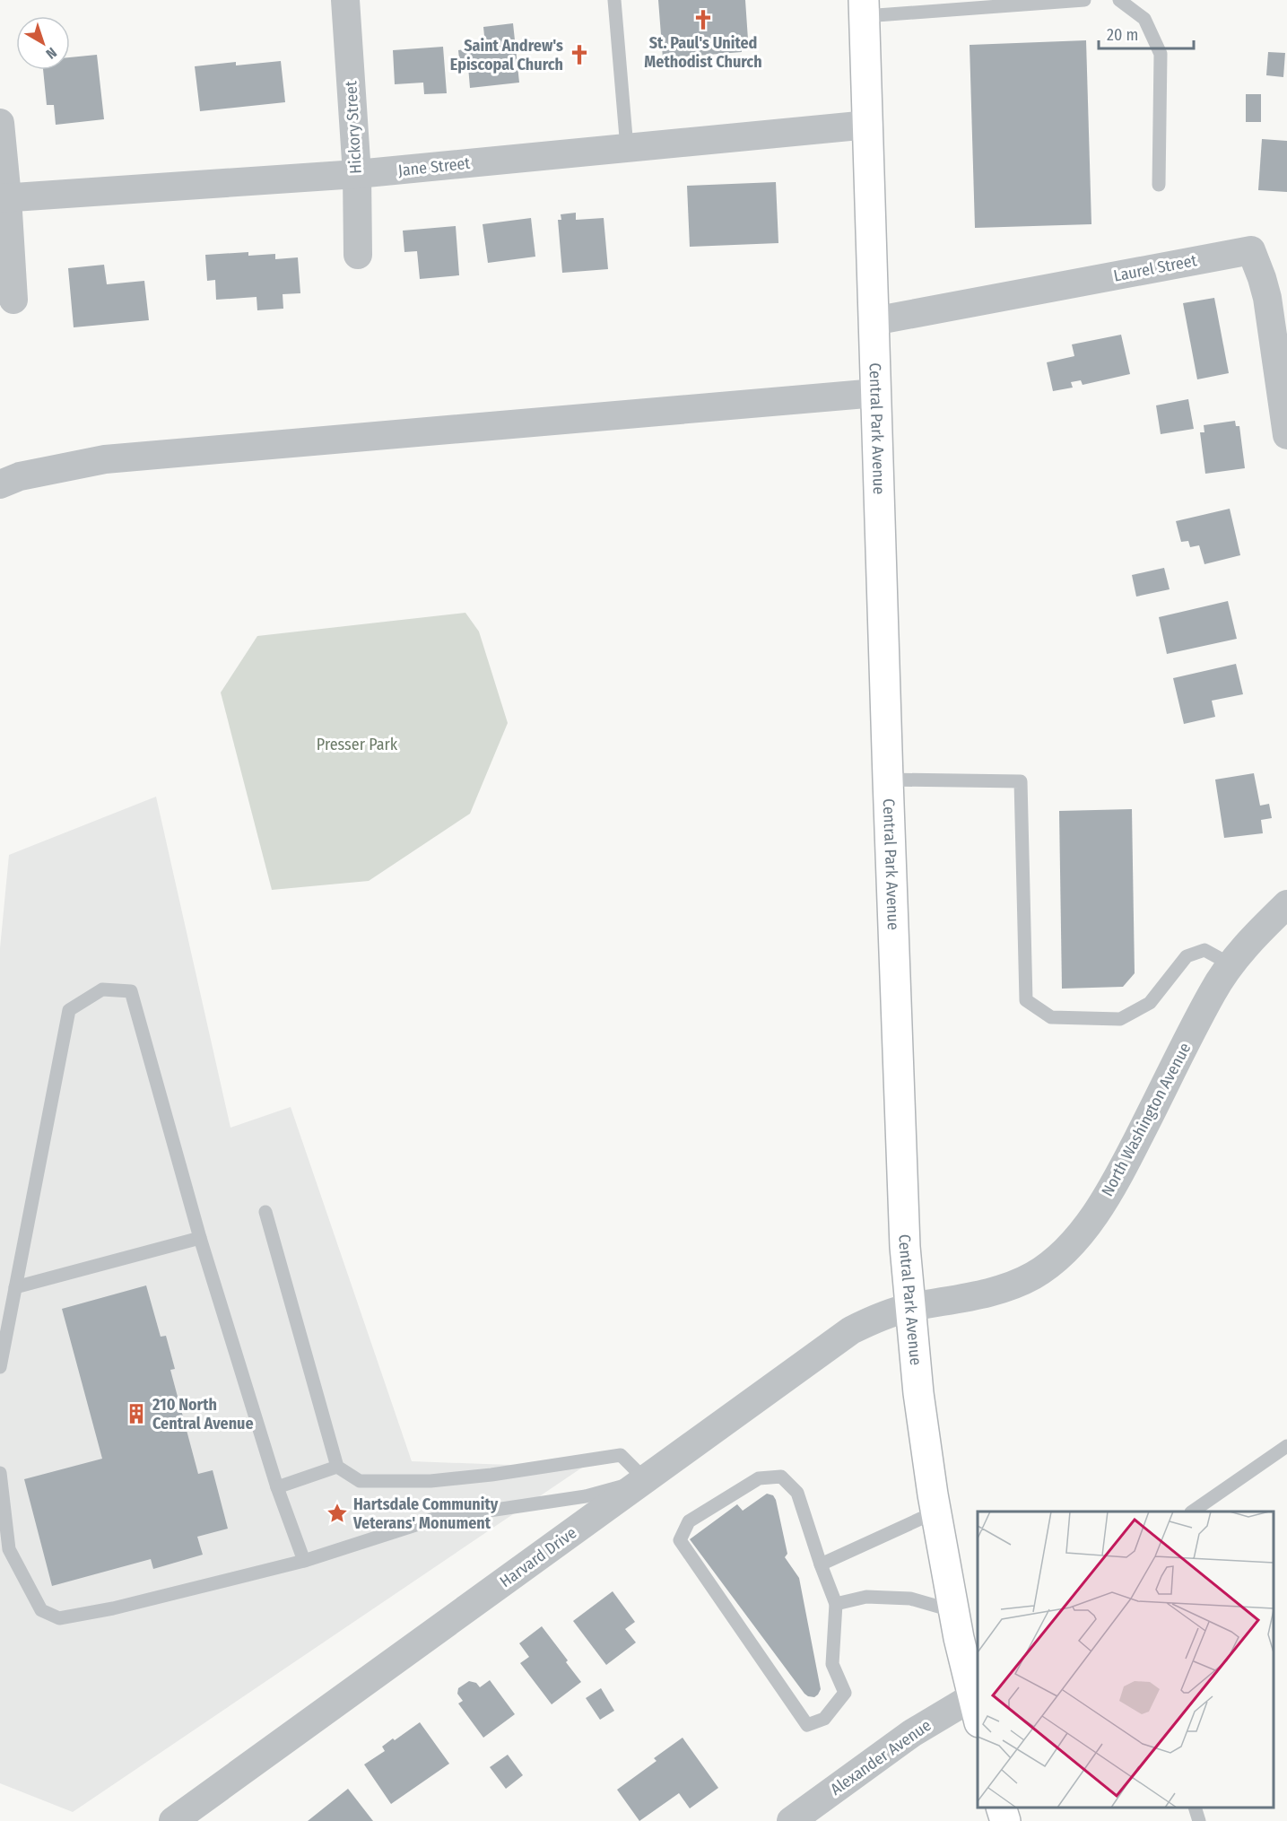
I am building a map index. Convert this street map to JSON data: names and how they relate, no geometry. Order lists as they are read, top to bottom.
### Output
{
  "streets": {
    "main road": ["Central Park Avenue"],
    "street": [
      "Hickory Street",
      "Jane Street",
      "Laurel Street",
      "North Washington Avenue",
      "Harvard Drive",
      "Alexander Avenue"
    ]
  },
  "crossings": [
    ["Hickory Street", "Jane Street"],
    ["Jane Street", "Central Park Avenue"],
    ["Laurel Street", "Central Park Avenue"],
    ["Central Park Avenue", "North Washington Avenue"],
    ["Central Park Avenue", "Harvard Drive"],
    ["Central Park Avenue", "Alexander Avenue"],
    ["North Washington Avenue", "Harvard Drive"]
  ],
  "parks": ["Presser Park"],
  "places": {
    "church": ["St. Paul's United Methodist Church", "Saint Andrew's Episcopal Church"],
    "building": ["210 North Central Avenue"],
    "place": ["Hartsdale Community Veterans' Monument"]
  },
  "scale_bar": "20 m",
  "north": "bottom right"
}
